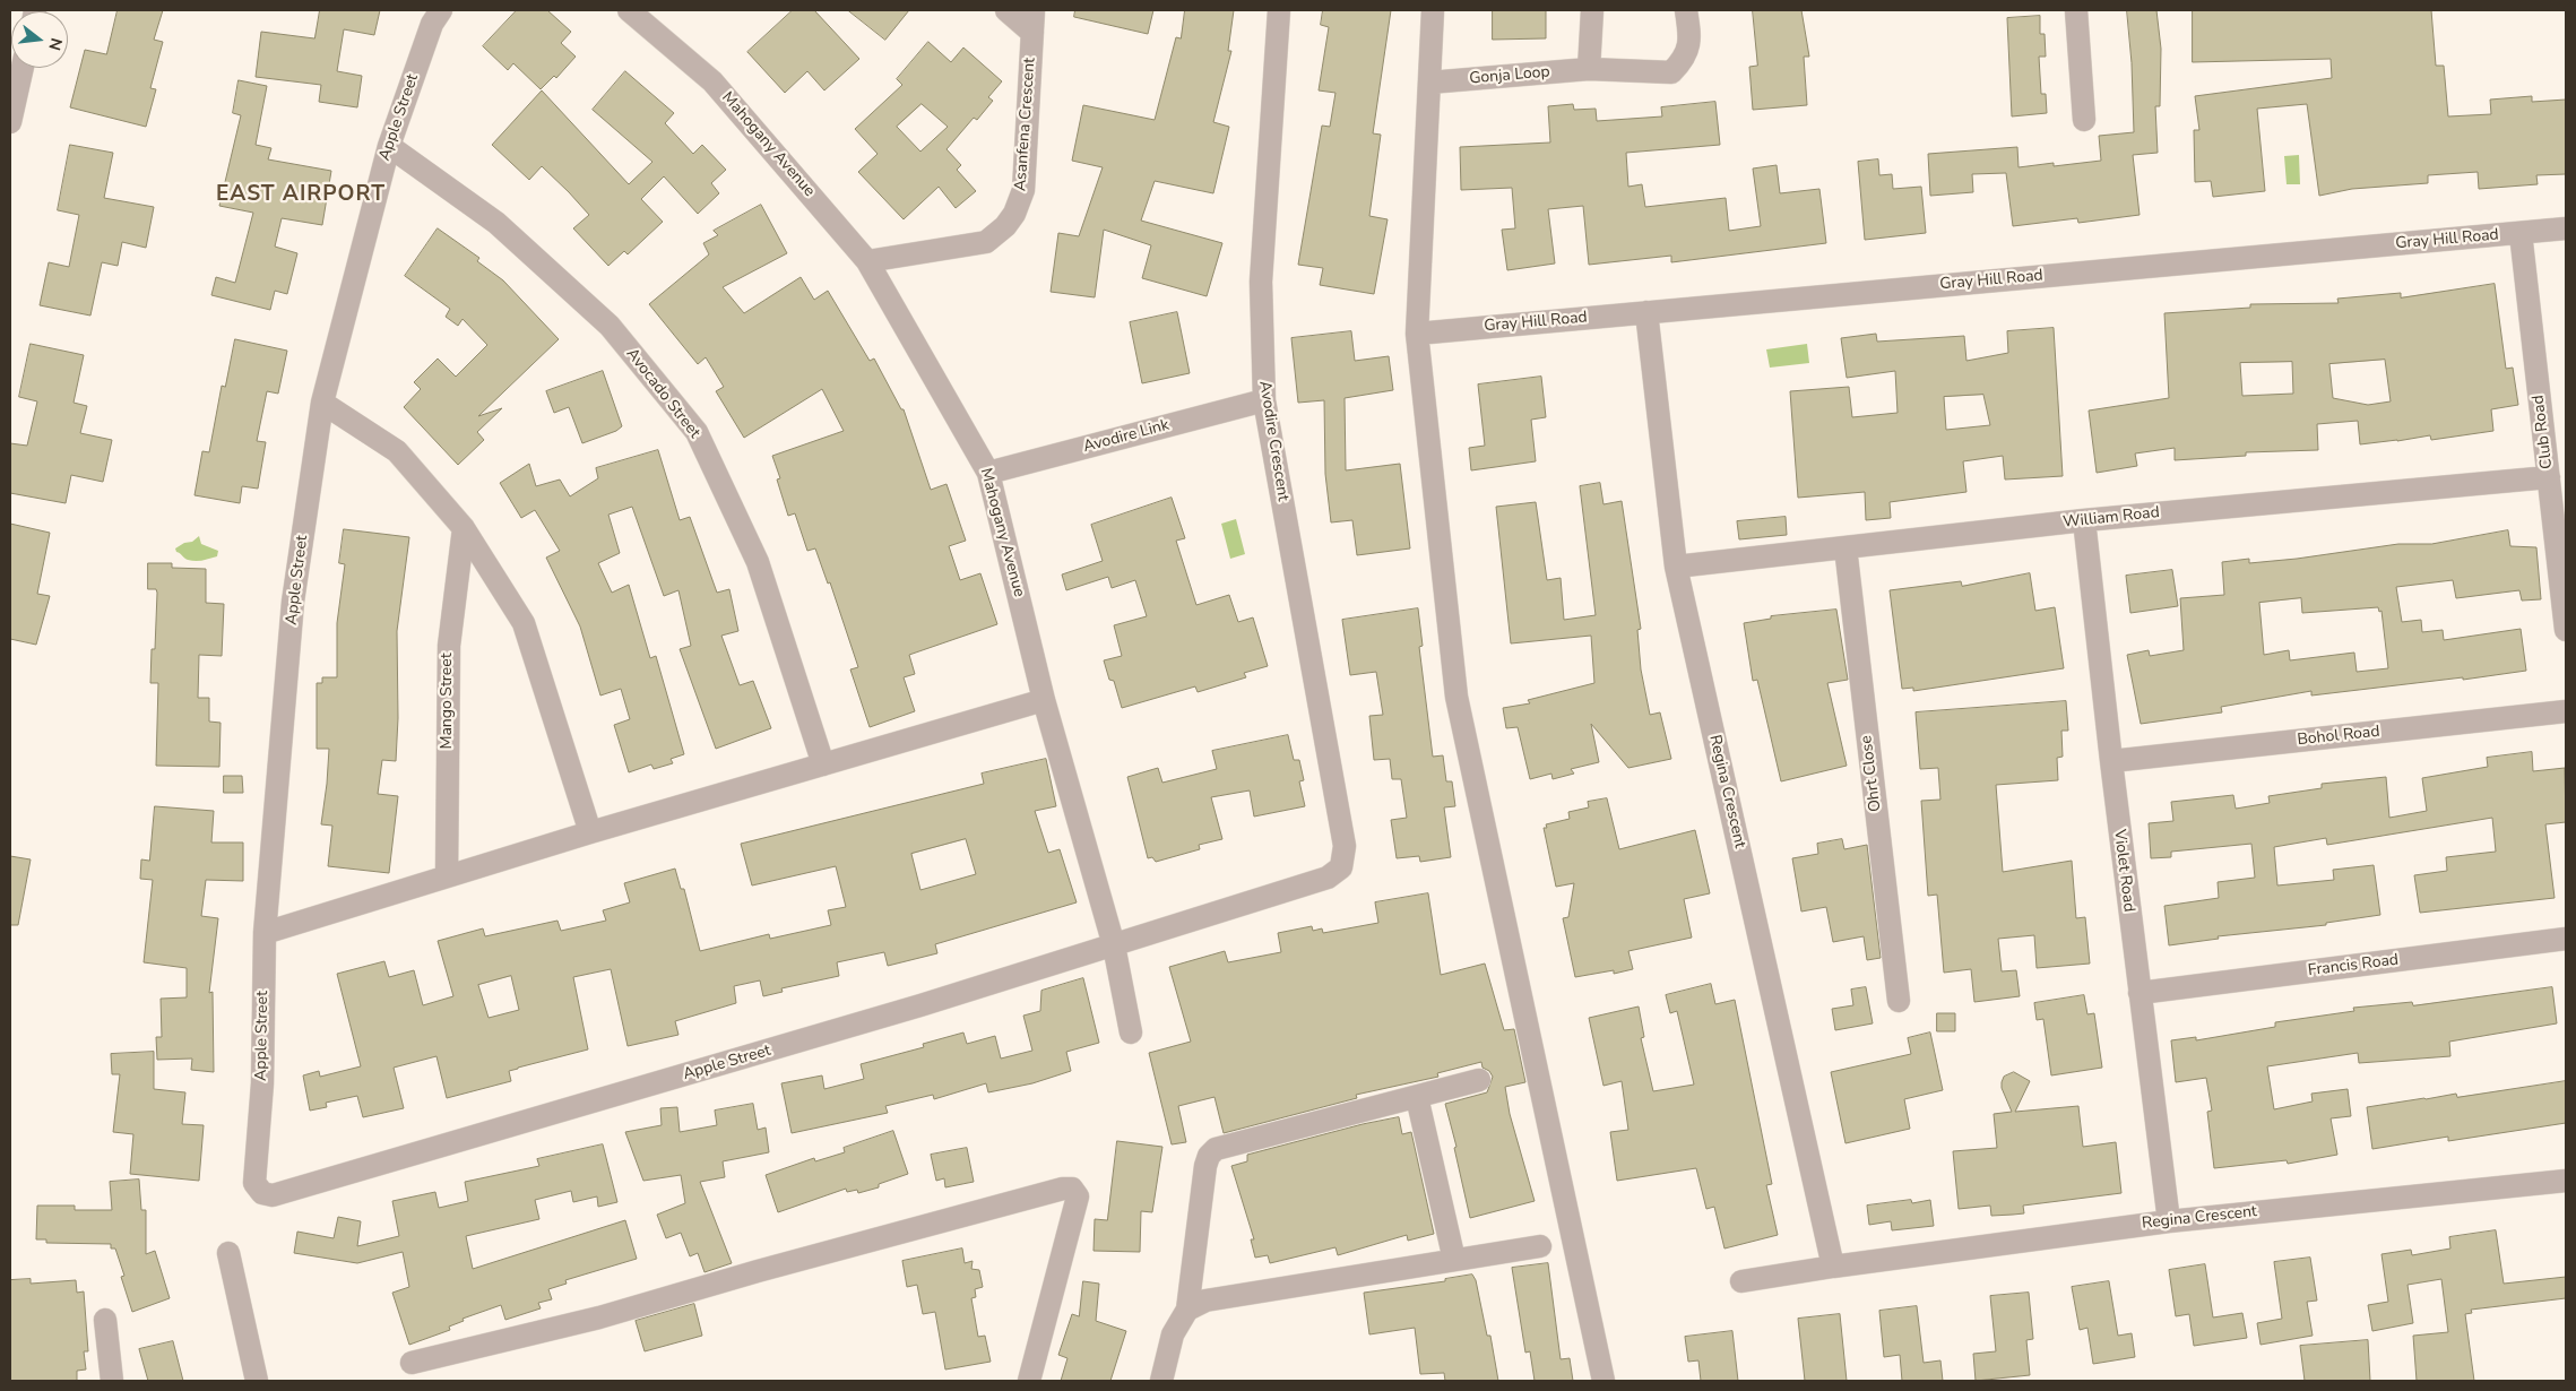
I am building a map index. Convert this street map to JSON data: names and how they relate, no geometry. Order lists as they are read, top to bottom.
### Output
{
  "streets": {
    "street": [
      "Gonja Loop",
      "Apple Street",
      "Asanfena Crescent",
      "Mahogany Avenue",
      "Gray Hill Road",
      "Avocado Street",
      "Club Road",
      "Avodire Link",
      "Avodire Crescent",
      "William Road",
      "Mango Street",
      "Bohol Road",
      "Ohrt Close",
      "Regina Crescent",
      "Violet Road",
      "Francis Road"
    ]
  },
  "crossings": [
    ["Apple Street", "Mahogany Avenue"],
    ["Apple Street", "Avocado Street"],
    ["Apple Street", "Avodire Crescent"],
    ["Asanfena Crescent", "Mahogany Avenue"],
    ["Mahogany Avenue", "Avodire Link"],
    ["Mahogany Avenue", "Avodire Crescent"],
    ["Gray Hill Road", "Club Road"],
    ["Gray Hill Road", "Regina Crescent"],
    ["Club Road", "William Road"],
    ["Avodire Link", "Avodire Crescent"],
    ["William Road", "Ohrt Close"],
    ["William Road", "Regina Crescent"],
    ["William Road", "Violet Road"],
    ["Bohol Road", "Violet Road"],
    ["Regina Crescent", "Violet Road"],
    ["Violet Road", "Francis Road"]
  ],
  "districts": ["EAST AIRPORT"],
  "north": "right"
}
